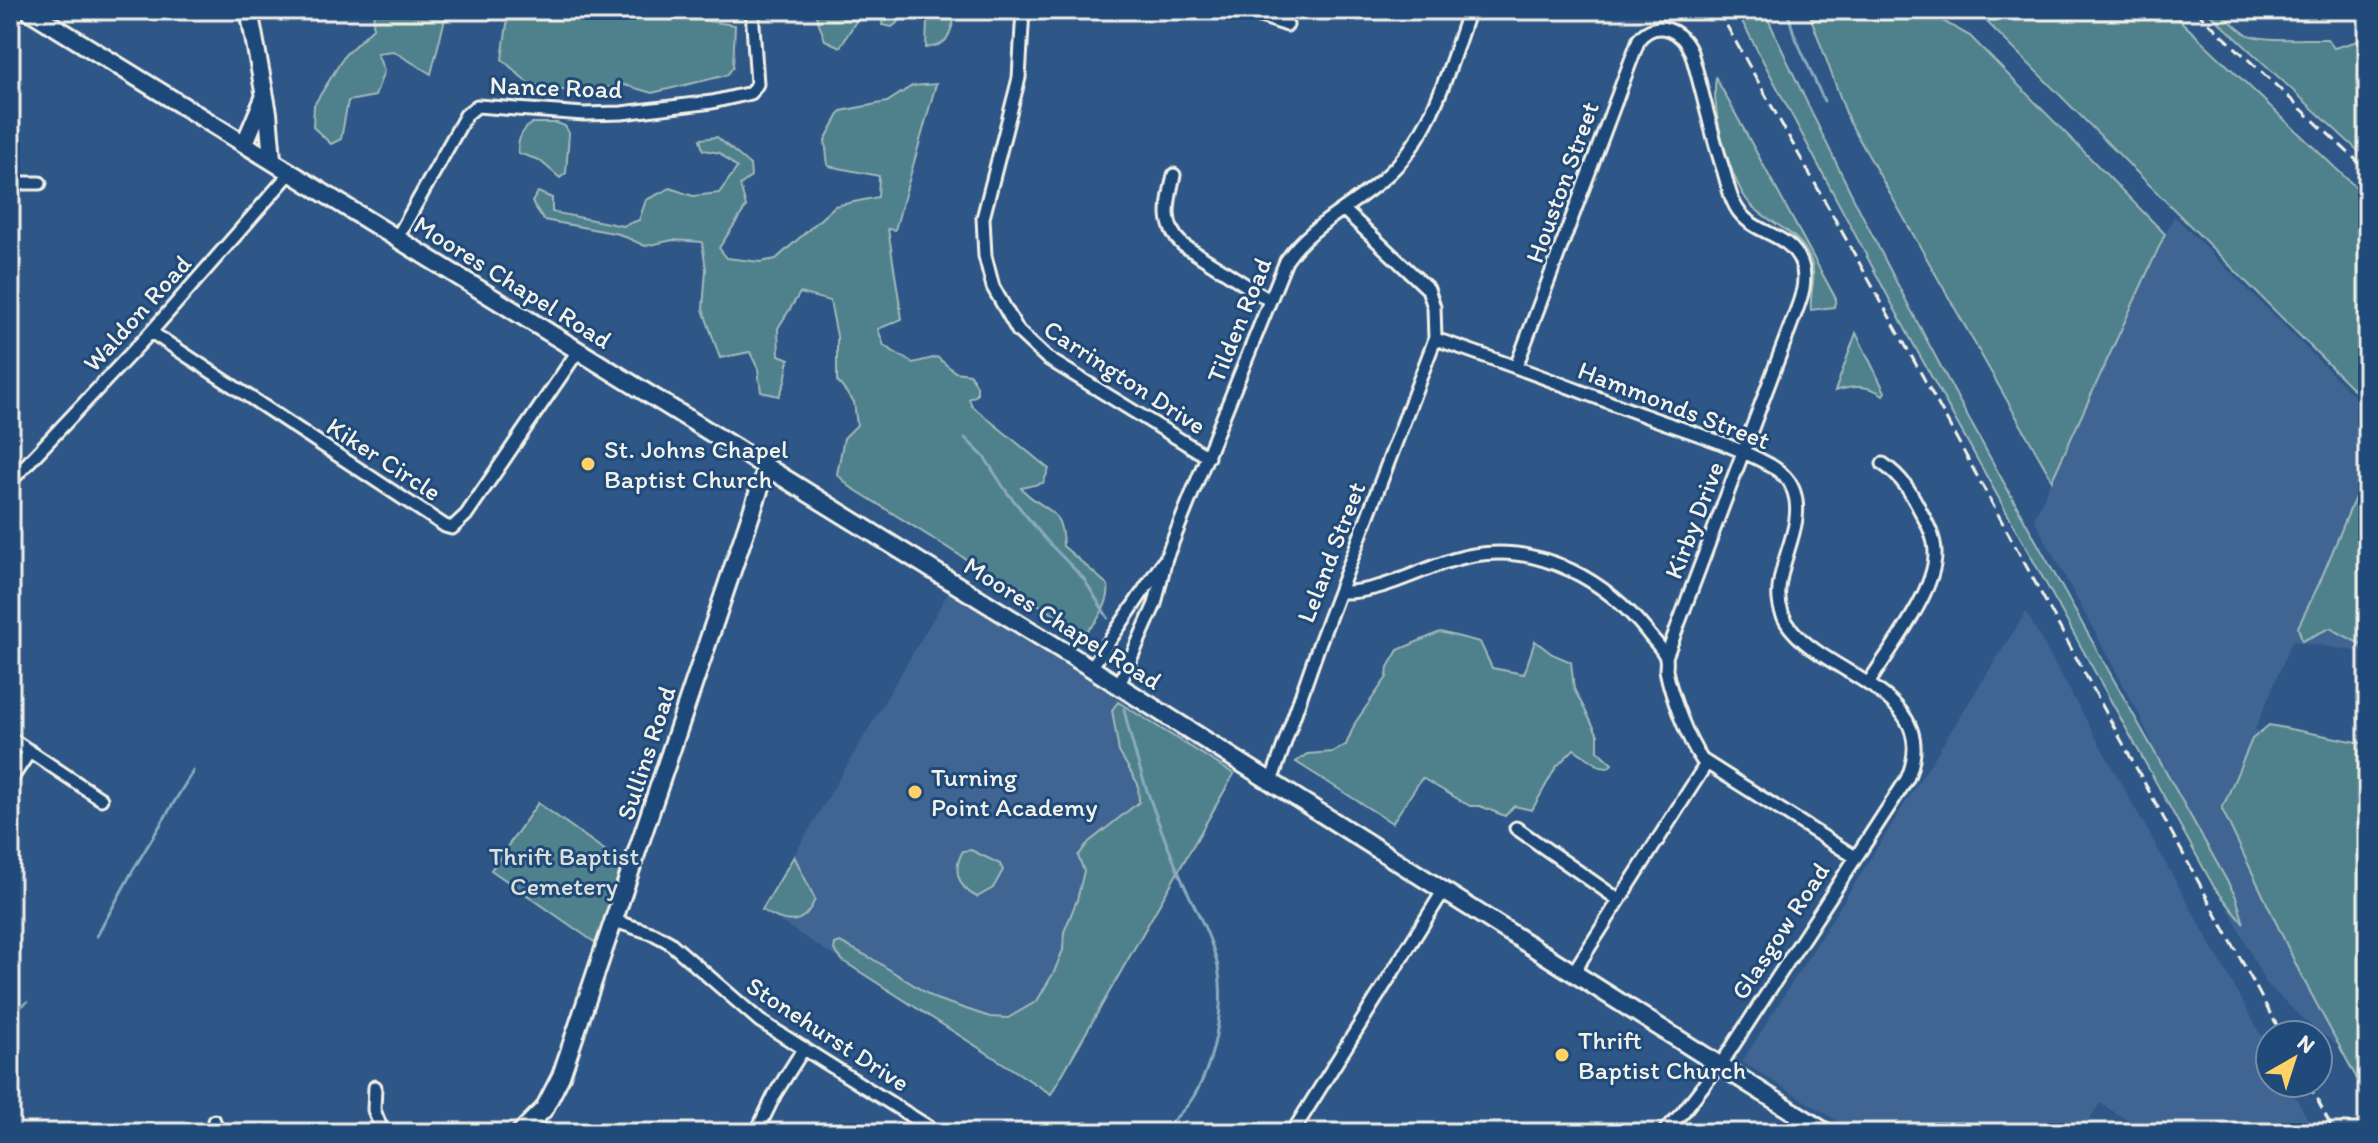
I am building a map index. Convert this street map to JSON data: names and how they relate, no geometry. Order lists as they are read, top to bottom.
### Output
{
  "streets": {
    "main road": ["Moores Chapel Road", "Sullins Road"],
    "street": [
      "Nance Road",
      "Houston Street",
      "Waldon Road",
      "Tilden Road",
      "Carrington Drive",
      "Hammonds Street",
      "Kiker Circle",
      "Kirby Drive",
      "Leland Street",
      "Glasgow Road",
      "Stonehurst Drive"
    ]
  },
  "crossings": [
    ["Nance Road", "Moores Chapel Road"],
    ["Houston Street", "Hammonds Street"],
    ["Houston Street", "Kirby Drive"],
    ["Moores Chapel Road", "Waldon Road"],
    ["Moores Chapel Road", "Tilden Road"],
    ["Moores Chapel Road", "Kiker Circle"],
    ["Moores Chapel Road", "Leland Street"],
    ["Moores Chapel Road", "Sullins Road"],
    ["Moores Chapel Road", "Glasgow Road"],
    ["Waldon Road", "Kiker Circle"],
    ["Tilden Road", "Carrington Drive"],
    ["Hammonds Street", "Kirby Drive"],
    ["Hammonds Street", "Leland Street"],
    ["Hammonds Street", "Glasgow Road"],
    ["Sullins Road", "Stonehurst Drive"]
  ],
  "parks": ["Thrift Baptist Cemetery"],
  "places": ["St. Johns Chapel Baptist Church", "Turning Point Academy", "Thrift Baptist Church"],
  "north": "top right"
}
